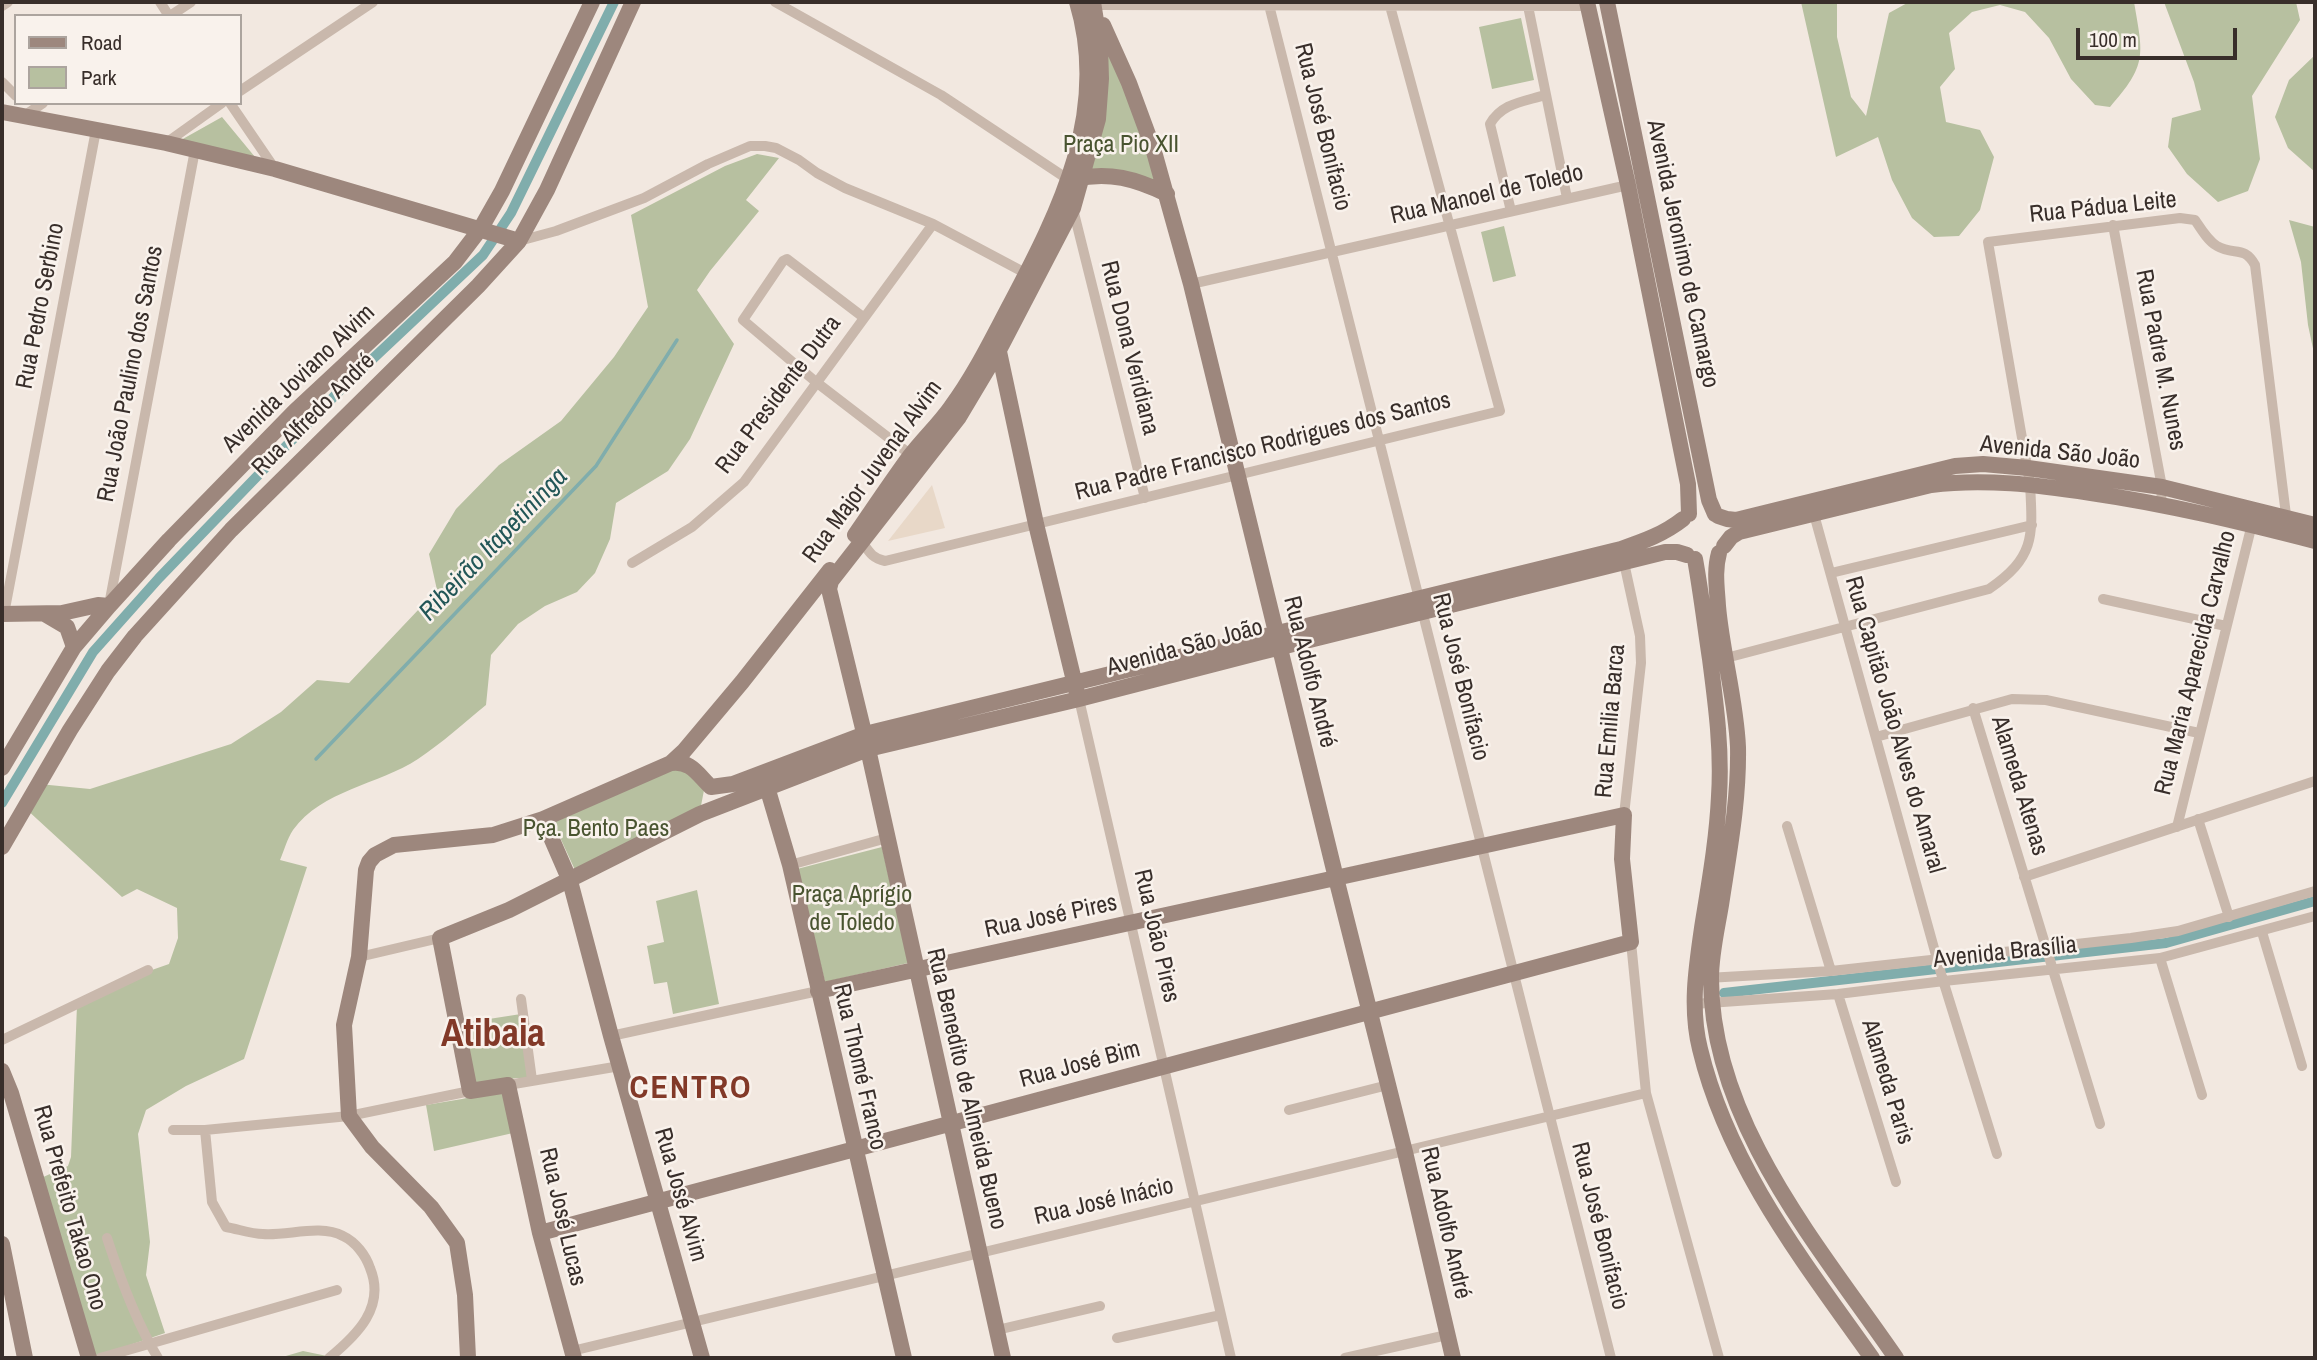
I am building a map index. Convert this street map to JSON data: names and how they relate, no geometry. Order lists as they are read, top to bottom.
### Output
{
  "streets": {
    "main road": [
      "Avenida Jeronimo de Camargo",
      "Avenida Joviano Alvim",
      "Rua Alfredo André",
      "Avenida São João",
      "Rua Major Juvenal Alvim",
      "Rua Adolfo André",
      "Rua José Pires",
      "Rua João Pires",
      "Rua José Bim",
      "Rua Thomé Franco",
      "Rua Benedito de Almeida Bueno",
      "Rua José Alvim",
      "Rua Prefeito Takao Ono",
      "Rua José Lucas"
    ],
    "street": [
      "Rua José Bonifacio",
      "Rua Manoel de Toledo",
      "Rua Pádua Leite",
      "Rua Pedro Serbino",
      "Rua Dona Veridiana",
      "Rua Padre M. Nunes",
      "Rua João Paulino dos Santos",
      "Rua Presidente Dutra",
      "Rua Padre Francisco Rodrigues dos Santos",
      "Rua Maria Aparecida Carvalho",
      "Rua Emilia Barca",
      "Rua Capitão João Alves do Amaral",
      "Alameda Atenas",
      "Avenida Brasília",
      "Alameda Paris",
      "Rua José Inácio"
    ]
  },
  "crossings": [
    ["Rua José Bonifacio", "Rua Manoel de Toledo"],
    ["Rua José Bonifacio", "Rua Padre Francisco Rodrigues dos Santos"],
    ["Rua José Bonifacio", "Avenida São João"],
    ["Rua José Bonifacio", "Rua José Pires"],
    ["Rua José Bonifacio", "Rua José Bim"],
    ["Rua José Bonifacio", "Rua José Inácio"],
    ["Rua Manoel de Toledo", "Rua Padre Francisco Rodrigues dos Santos"],
    ["Rua Manoel de Toledo", "Rua Adolfo André"],
    ["Rua Pádua Leite", "Rua Padre M. Nunes"],
    ["Rua Pádua Leite", "Avenida São João"],
    ["Avenida Jeronimo de Camargo", "Avenida São João"],
    ["Rua Dona Veridiana", "Rua Padre Francisco Rodrigues dos Santos"],
    ["Rua Dona Veridiana", "Rua Major Juvenal Alvim"],
    ["Rua Padre M. Nunes", "Avenida São João"],
    ["Rua João Paulino dos Santos", "Avenida Joviano Alvim"],
    ["Rua Padre Francisco Rodrigues dos Santos", "Rua Major Juvenal Alvim"],
    ["Rua Padre Francisco Rodrigues dos Santos", "Rua Adolfo André"],
    ["Rua Padre Francisco Rodrigues dos Santos", "Rua João Pires"],
    ["Avenida São João", "Rua Maria Aparecida Carvalho"],
    ["Avenida São João", "Rua Adolfo André"],
    ["Avenida São João", "Rua Emilia Barca"],
    ["Avenida São João", "Rua Capitão João Alves do Amaral"],
    ["Avenida São João", "Rua João Pires"],
    ["Avenida São João", "Rua Thomé Franco"],
    ["Avenida São João", "Rua Benedito de Almeida Bueno"],
    ["Avenida São João", "Rua José Alvim"],
    ["Rua Major Juvenal Alvim", "Rua João Pires"],
    ["Rua Major Juvenal Alvim", "Rua Benedito de Almeida Bueno"],
    ["Rua Adolfo André", "Rua José Pires"],
    ["Rua Adolfo André", "Rua José Bim"],
    ["Rua Adolfo André", "Rua José Inácio"],
    ["Rua Emilia Barca", "Rua José Pires"],
    ["Rua Capitão João Alves do Amaral", "Avenida Brasília"],
    ["Alameda Atenas", "Avenida Brasília"],
    ["Rua José Pires", "Rua João Pires"],
    ["Rua José Pires", "Rua Thomé Franco"],
    ["Rua José Pires", "Rua Benedito de Almeida Bueno"],
    ["Rua José Pires", "Rua José Alvim"],
    ["Rua João Pires", "Rua José Bim"],
    ["Rua João Pires", "Rua José Inácio"],
    ["Avenida Brasília", "Alameda Paris"],
    ["Rua José Bim", "Rua Thomé Franco"],
    ["Rua José Bim", "Rua Benedito de Almeida Bueno"],
    ["Rua José Bim", "Rua José Alvim"],
    ["Rua José Bim", "Rua José Lucas"],
    ["Rua Thomé Franco", "Rua José Inácio"],
    ["Rua Benedito de Almeida Bueno", "Rua José Inácio"],
    ["Rua José Alvim", "Rua José Inácio"],
    ["Rua José Inácio", "Rua José Lucas"]
  ],
  "districts": ["Atibaia", "CENTRO"],
  "water": ["Ribeirão Itapetininga"],
  "parks": ["Praça Pio XII", "Pça. Bento Paes", "Praça Aprígio de Toledo"],
  "legend": ["Road", "Park"],
  "scale_bar": "100 m"
}
